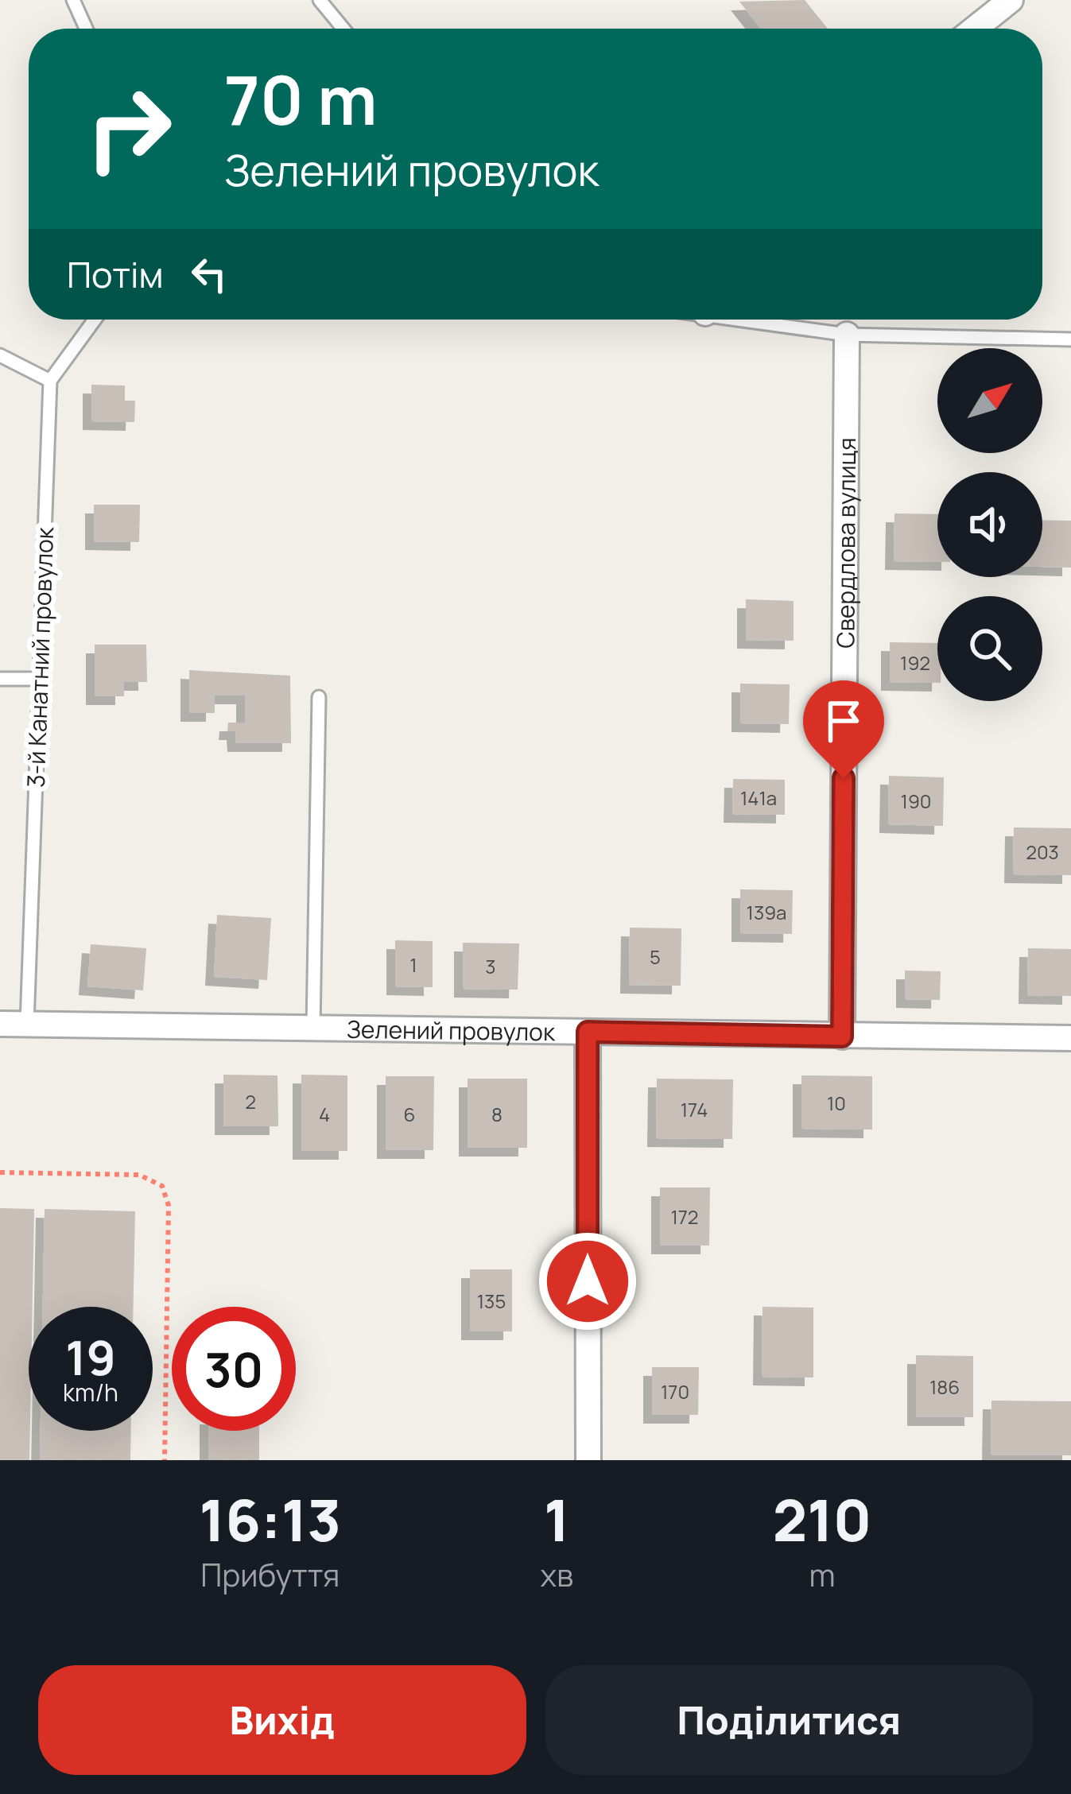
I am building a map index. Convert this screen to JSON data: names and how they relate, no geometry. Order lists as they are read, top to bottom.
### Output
{
  "streets": {
    "street": ["Свердлова вулиця", "Зелений провулок"],
    "lane": ["3-й Канатний провулок"]
  },
  "crossings": [
    ["Свердлова вулиця", "Зелений провулок"],
    ["3-й Канатний провулок", "Зелений провулок"]
  ],
  "house_numbers": [
    "192",
    "141а",
    "190",
    "203",
    "139а",
    "5",
    "1",
    "3",
    "2",
    "10",
    "174",
    "4",
    "6",
    "8",
    "172",
    "135",
    "186",
    "170"
  ],
  "north": "top right",
  "page": {
    "turn": ["70 m", "Зелений провулок"],
    "then": "Потім",
    "speed": "19 km/h",
    "limit": "30",
    "eta": [
      "16:13",
      "Прибуття",
      "1",
      "хв",
      "210",
      "m"
    ],
    "buttons": ["Вихід", "Поділитися"]
  }
}
